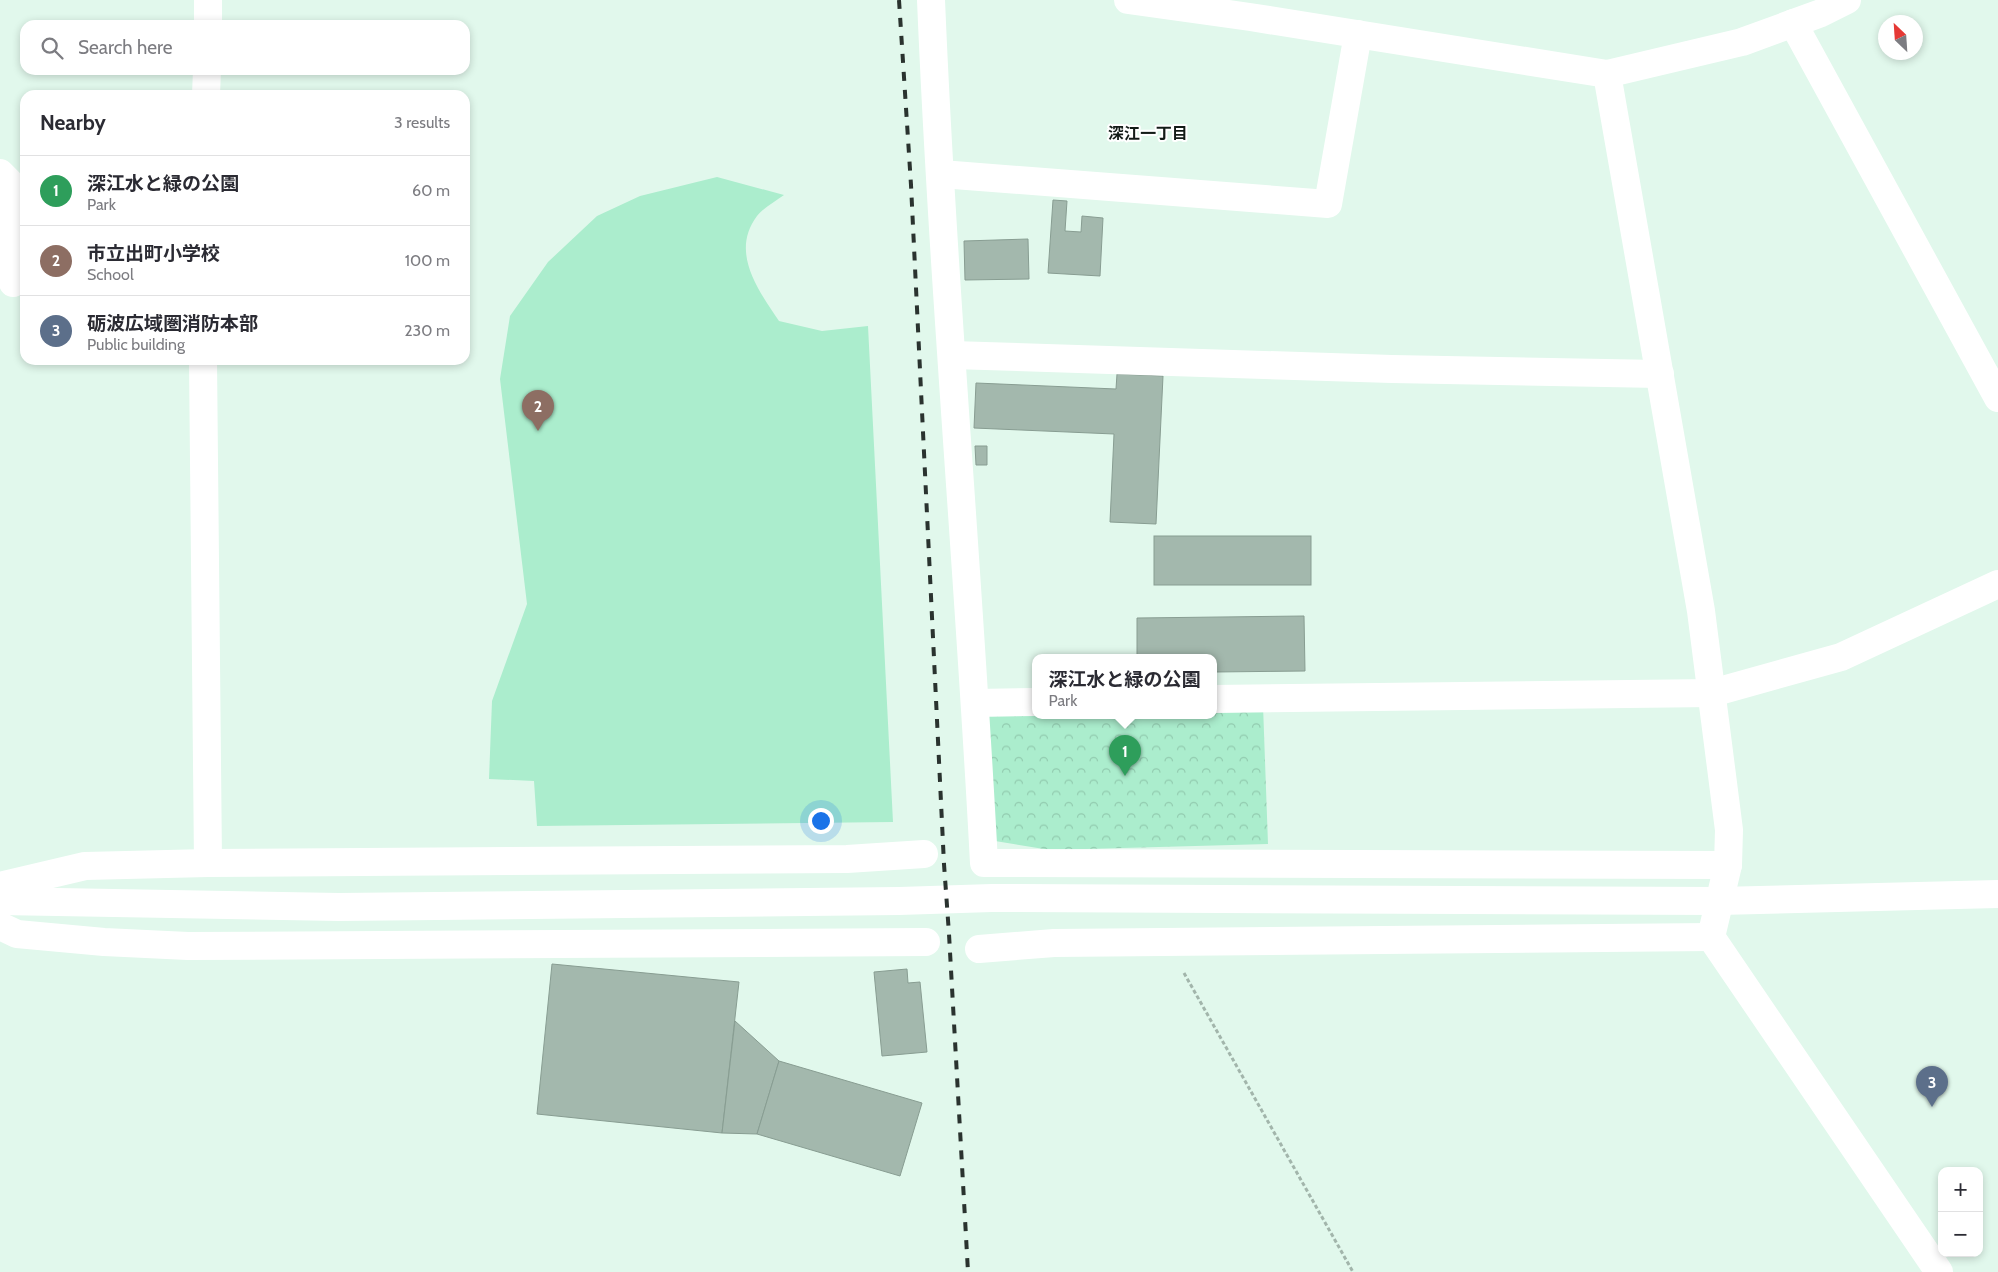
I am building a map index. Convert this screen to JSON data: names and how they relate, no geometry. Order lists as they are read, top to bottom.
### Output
{
  "districts": ["深江一丁目"],
  "north": "top left",
  "page": {
    "search": "Search here",
    "heading": ["Nearby", "3 results"],
    "list": [
      {
        "mark": "1",
        "name": "深江水と緑の公園",
        "note": "Park",
        "value": "60 m"
      },
      {
        "mark": "2",
        "name": "市立出町小学校",
        "note": "School",
        "value": "100 m"
      },
      {
        "mark": "3",
        "name": "砺波広域圏消防本部",
        "note": "Public building",
        "value": "230 m"
      }
    ],
    "pins": ["2", "1", "3"],
    "popup": ["深江水と緑の公園", "Park"],
    "map_buttons": ["+", "−"]
  }
}
